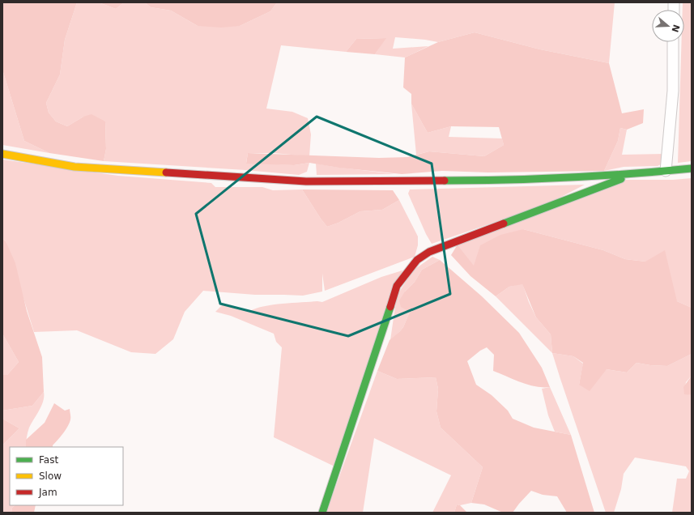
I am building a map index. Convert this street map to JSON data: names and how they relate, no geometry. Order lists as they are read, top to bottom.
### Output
{
  "legend": ["Fast", "Slow", "Jam"],
  "north": "right"
}
